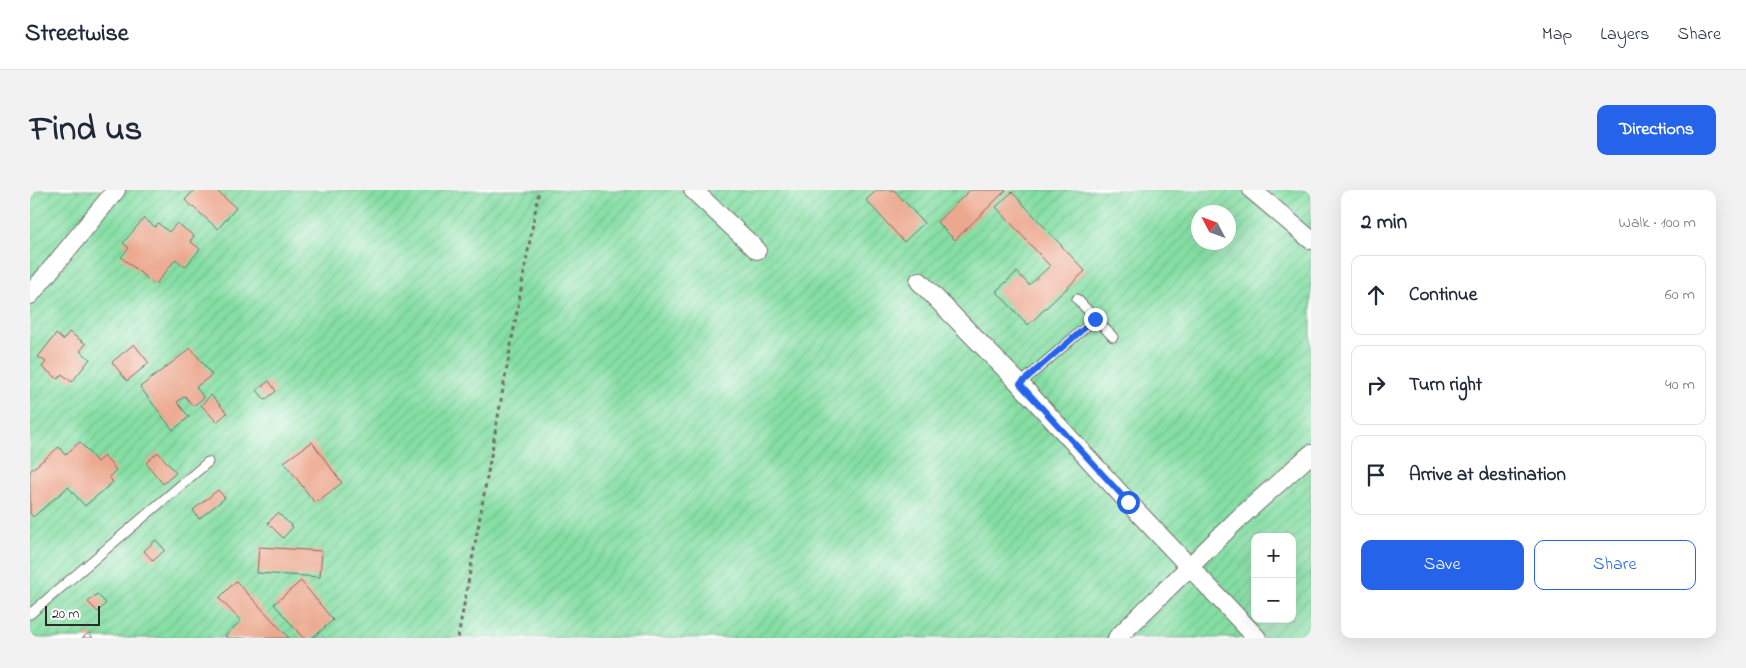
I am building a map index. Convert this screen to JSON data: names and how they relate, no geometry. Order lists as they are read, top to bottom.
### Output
{
  "scale_bar": "20 m",
  "north": "top left",
  "page": {
    "header": "Streetwise",
    "nav": ["Map", "Layers", "Share"],
    "title": "Find us",
    "buttons": [
      "Directions",
      ["Save", "Share"]
    ],
    "heading": ["2 min", "Walk · 100 m"],
    "list": [
      ["Continue", "60 m"],
      ["Turn right", "40 m"],
      "Arrive at destination"
    ],
    "map_buttons": ["+", "−"],
    "scale": "20 m"
  }
}
